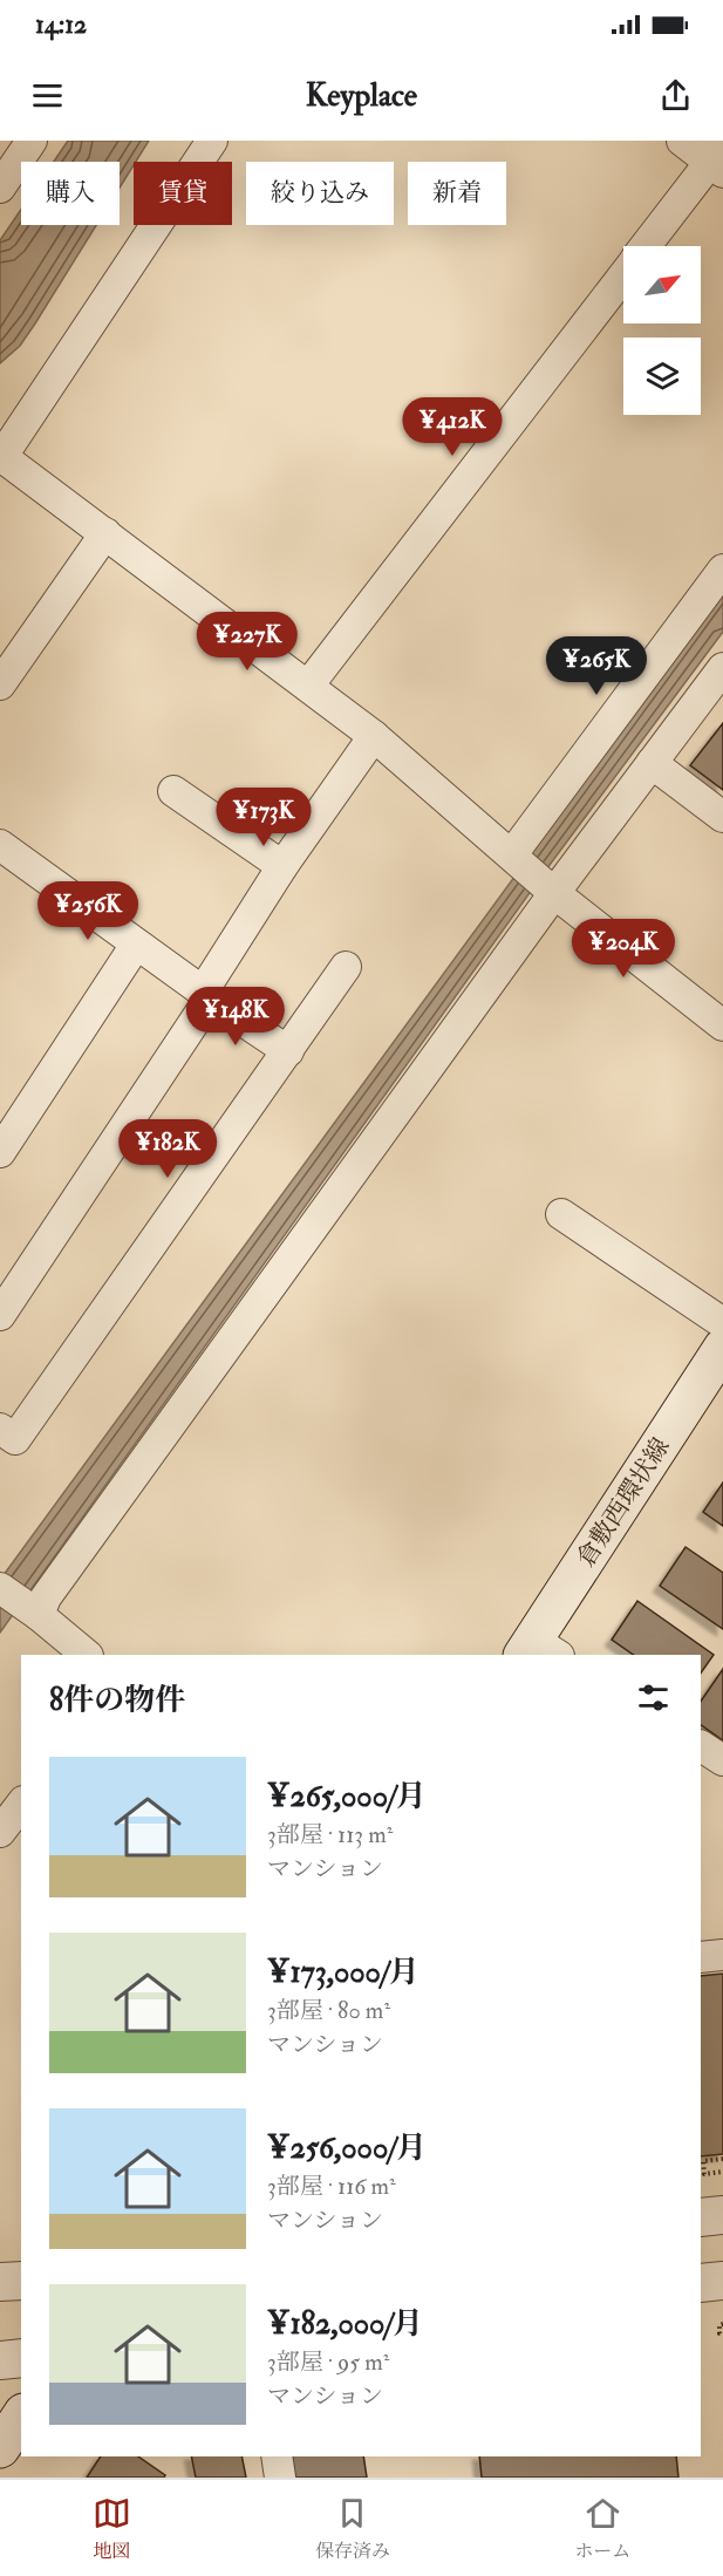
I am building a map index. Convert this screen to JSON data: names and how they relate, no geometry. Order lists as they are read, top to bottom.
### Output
{
  "streets": {
    "main road": ["倉敷西環状線"]
  },
  "north": "top right",
  "page": {
    "status": "14:12",
    "header": "Keyplace",
    "chip": [
      "購入",
      "賃貸",
      "絞り込み",
      "新着"
    ],
    "price": [
      "¥412K",
      "¥227K",
      "¥265K",
      "¥173K",
      "¥256K",
      "¥204K",
      "¥148K",
      "¥182K"
    ],
    "heading": "8件の物件",
    "list": [
      {
        "name": "¥265,000/月",
        "note": "3部屋 · 113 m² · マンション"
      },
      {
        "name": "¥173,000/月",
        "note": "3部屋 · 80 m² · マンション"
      },
      {
        "name": "¥256,000/月",
        "note": "3部屋 · 116 m² · マンション"
      },
      {
        "name": "¥182,000/月",
        "note": "3部屋 · 95 m² · マンション"
      }
    ],
    "tabs": ["地図", "保存済み", "ホーム"]
  }
}
